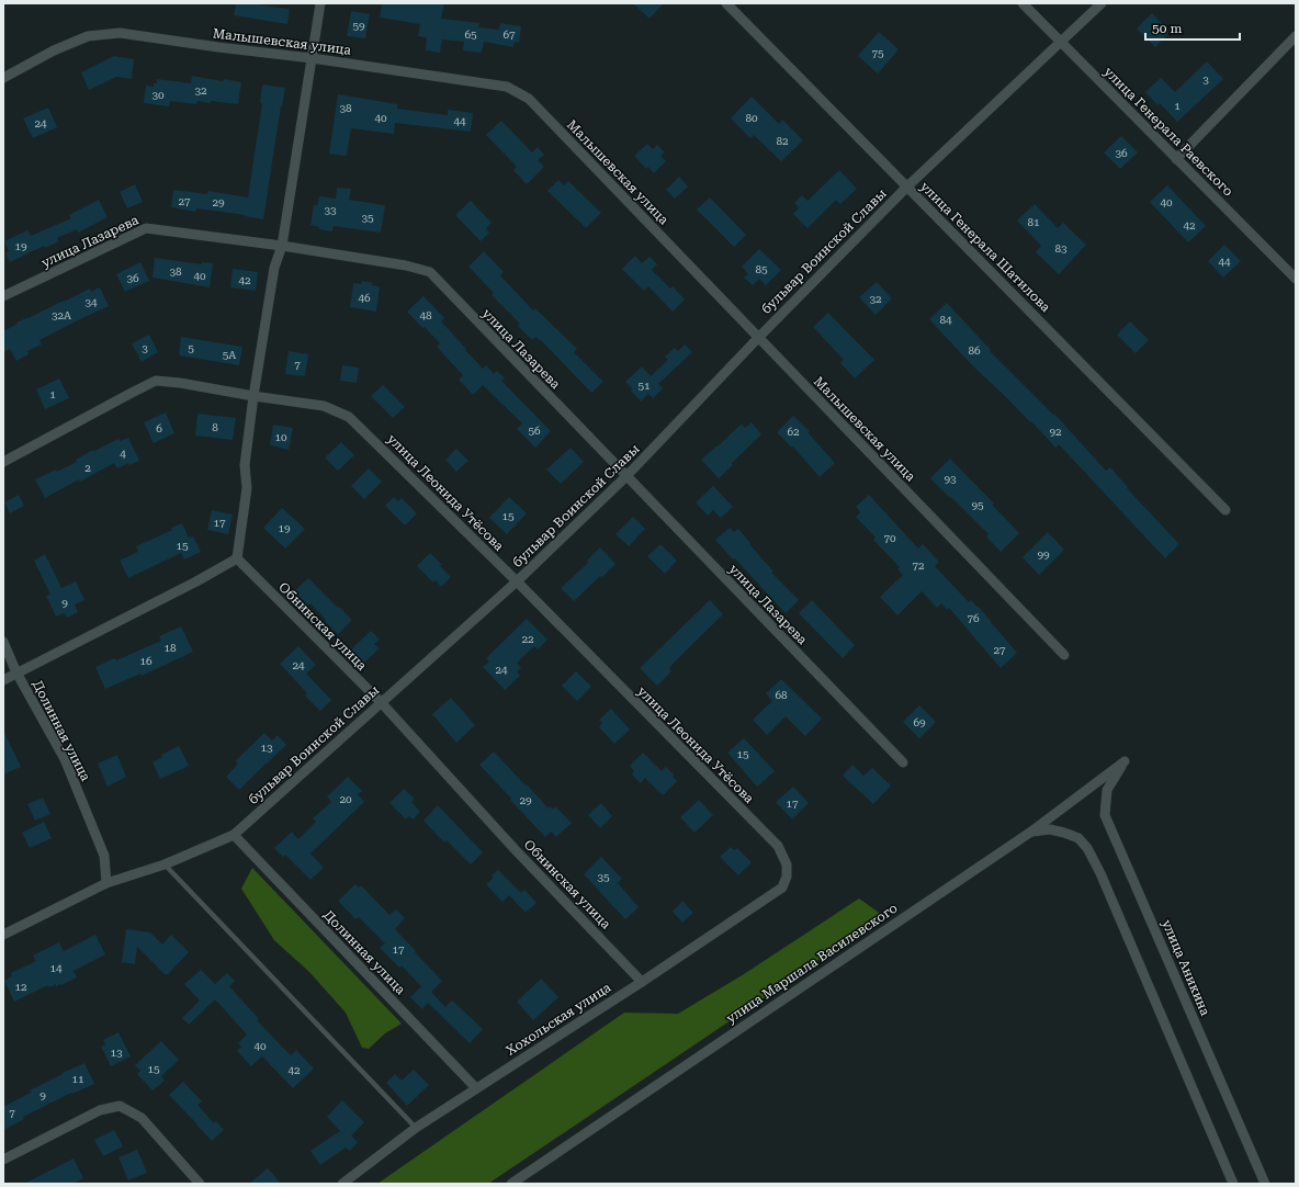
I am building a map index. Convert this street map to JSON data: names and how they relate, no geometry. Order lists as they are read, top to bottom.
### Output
{
  "streets": {
    "street": [
      "Малышевская улица",
      "улица Генерала Раевского",
      "улица Лазарева",
      "улица Генерала Шатилова",
      "бульвар Воинской Славы",
      "улица Леонида Утёсова",
      "Обнинская улица",
      "Долинная улица",
      "улица Маршала Василевского",
      "улица Аникина",
      "Хохольская улица"
    ]
  },
  "crossings": [
    ["Малышевская улица", "бульвар Воинской Славы"],
    ["улица Генерала Раевского", "бульвар Воинской Славы"],
    ["улица Лазарева", "бульвар Воинской Славы"],
    ["улица Генерала Шатилова", "бульвар Воинской Славы"],
    ["бульвар Воинской Славы", "улица Леонида Утёсова"],
    ["бульвар Воинской Славы", "Обнинская улица"],
    ["бульвар Воинской Славы", "Долинная улица"],
    ["улица Леонида Утёсова", "Хохольская улица"],
    ["Обнинская улица", "Хохольская улица"],
    ["Долинная улица", "Хохольская улица"],
    ["улица Маршала Василевского", "улица Аникина"]
  ],
  "house_numbers": [
    "59",
    "65",
    "67",
    "75",
    "3",
    "32",
    "30",
    "1",
    "38",
    "40",
    "80",
    "44",
    "24",
    "82",
    "36",
    "27",
    "29",
    "40",
    "33",
    "35",
    "81",
    "42",
    "19",
    "83",
    "44",
    "85",
    "38",
    "40",
    "36",
    "42",
    "46",
    "32",
    "34",
    "32А",
    "48",
    "84",
    "3",
    "5",
    "86",
    "5А",
    "7",
    "51",
    "1",
    "8",
    "6",
    "56",
    "62",
    "92",
    "10",
    "4",
    "2",
    "93",
    "95",
    "15",
    "17",
    "19",
    "70",
    "15",
    "99",
    "72",
    "9",
    "76",
    "22",
    "18",
    "27",
    "16",
    "24",
    "24",
    "68",
    "69",
    "13",
    "15",
    "20",
    "29",
    "17",
    "35",
    "17",
    "14",
    "12",
    "40",
    "13",
    "15",
    "42",
    "11",
    "9",
    "7"
  ],
  "scale_bar": "50 m"
}
